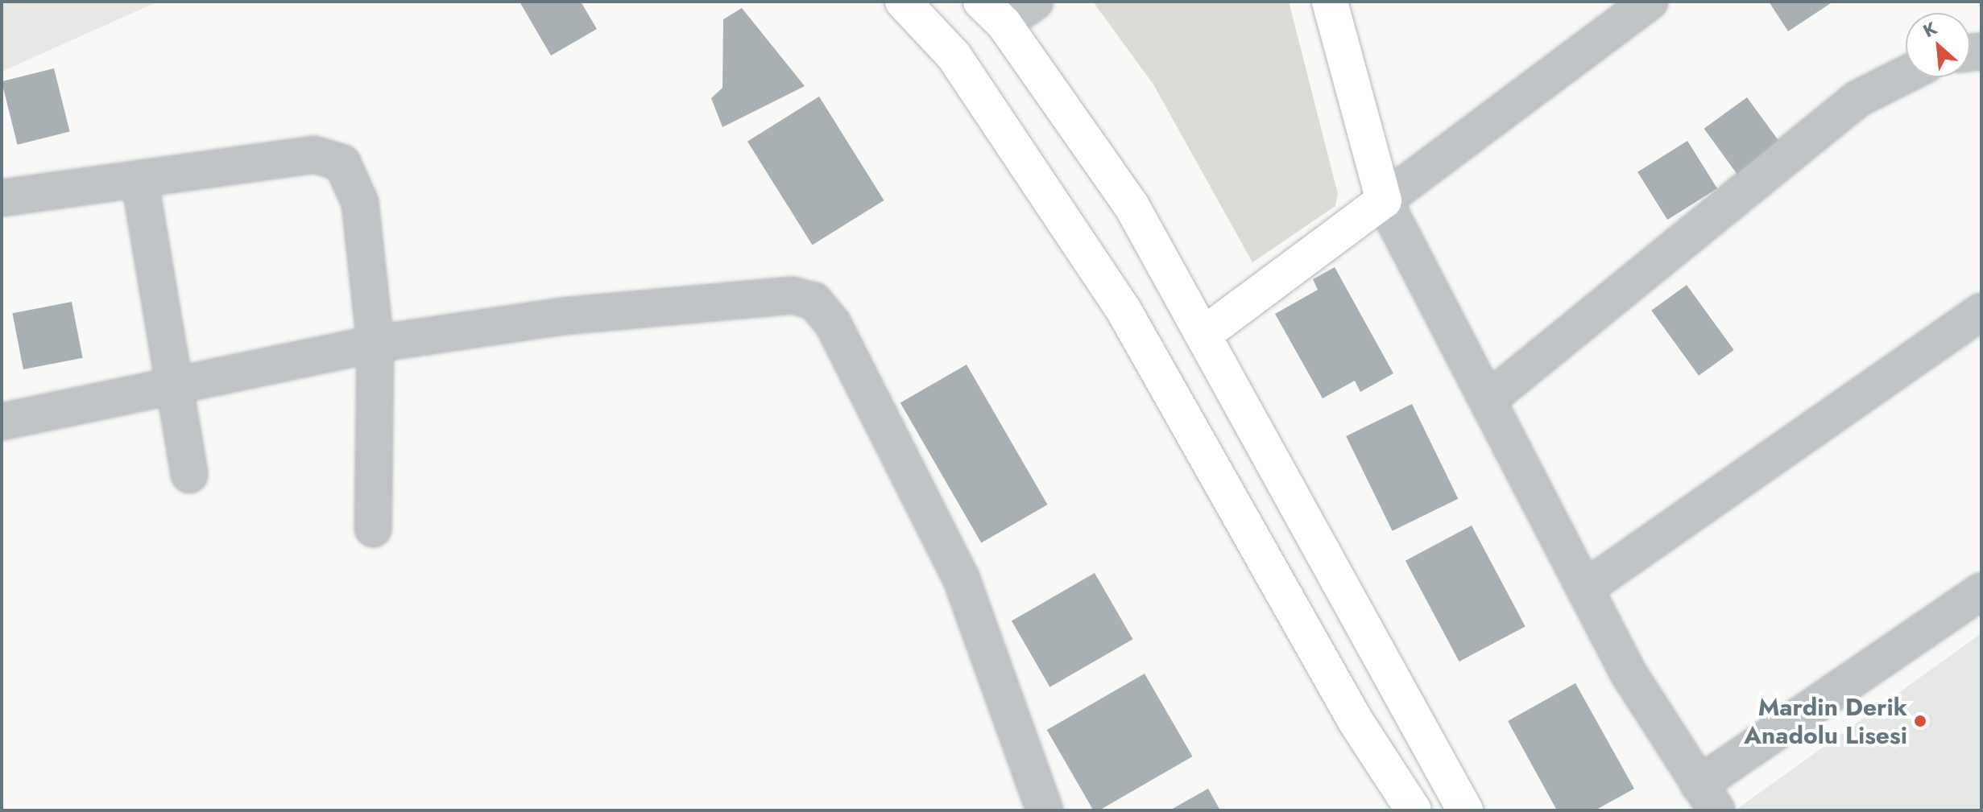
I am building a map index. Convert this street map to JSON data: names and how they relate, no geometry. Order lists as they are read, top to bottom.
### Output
{
  "places": ["Mardin Derik Anadolu Lisesi"],
  "north": "top left"
}
